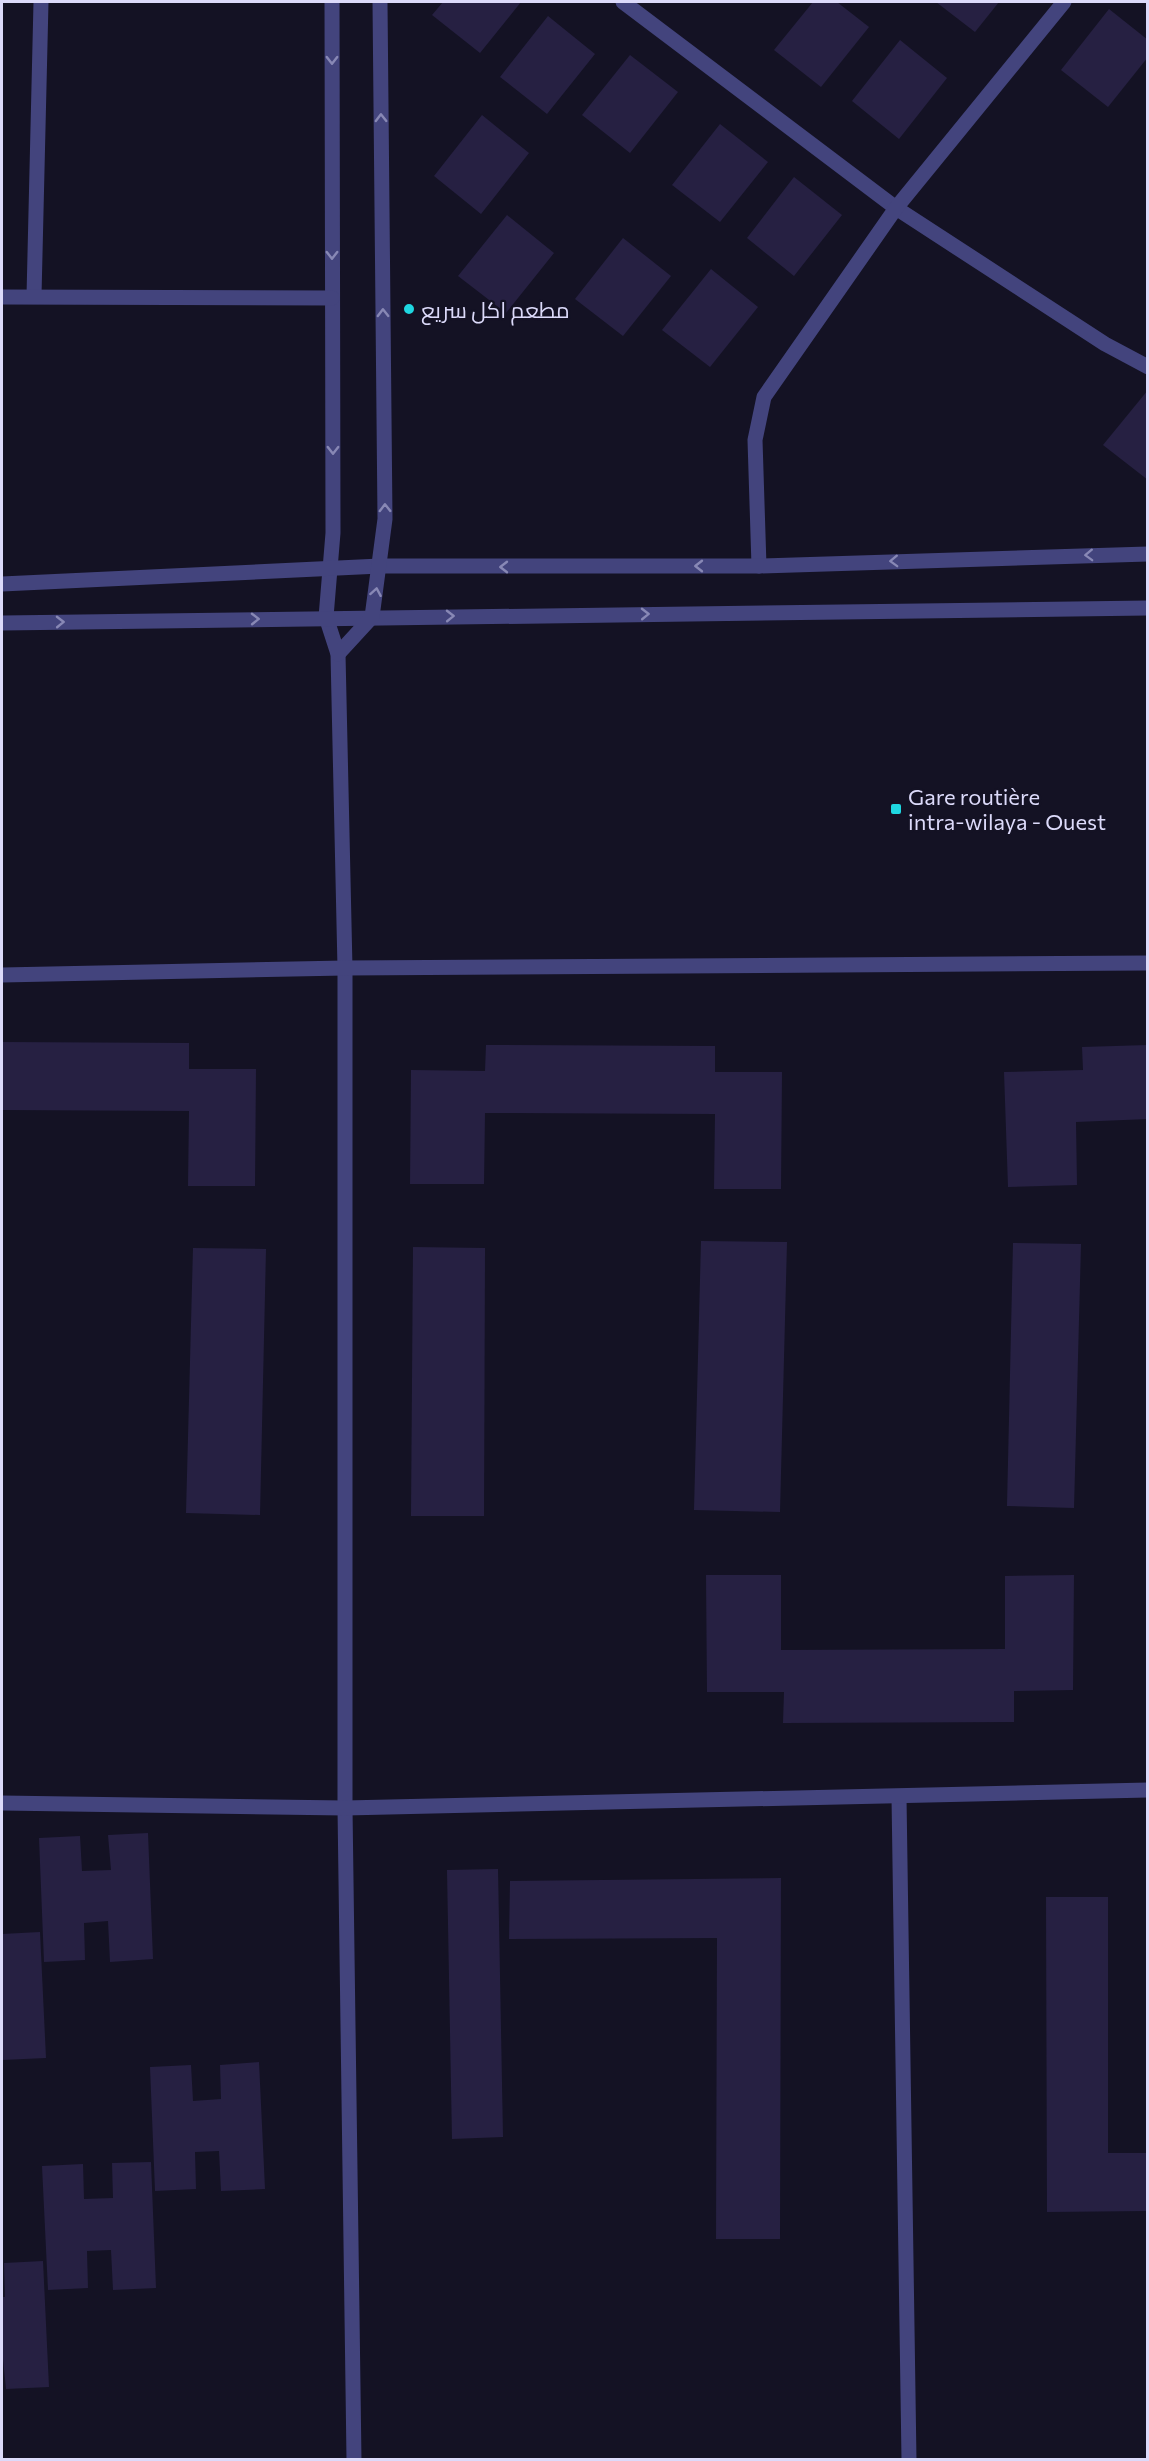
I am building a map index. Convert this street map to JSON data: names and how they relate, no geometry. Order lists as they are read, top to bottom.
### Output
{
  "places": {
    "other": ["مطعم اكل سريع"],
    "transit": ["Gare routière intra-wilaya - Ouest"]
  }
}
